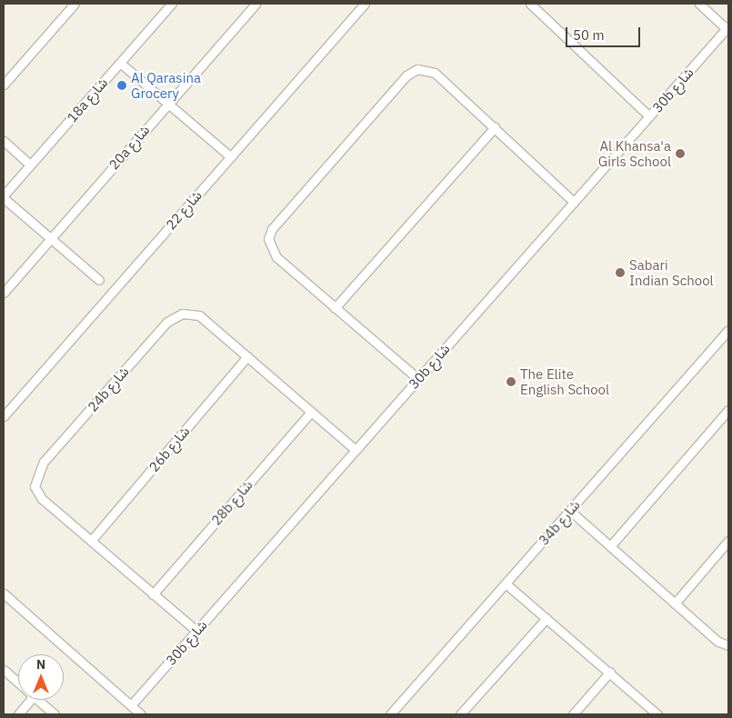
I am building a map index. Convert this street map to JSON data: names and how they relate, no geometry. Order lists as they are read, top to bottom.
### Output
{
  "streets": {
    "street": [
      "30b شارع",
      "18a شارع",
      "20a شارع",
      "شارع 22",
      "24b شارع",
      "26b شارع",
      "28b شارع",
      "34b شارع"
    ]
  },
  "crossings": [
    ["24b شارع", "26b شارع"]
  ],
  "places": [
    "Al Qarasina Grocery",
    "Al Khansa'a Girls School",
    "Sabari Indian School",
    "The Elite English School"
  ],
  "scale_bar": "50 m",
  "north": "top"
}
